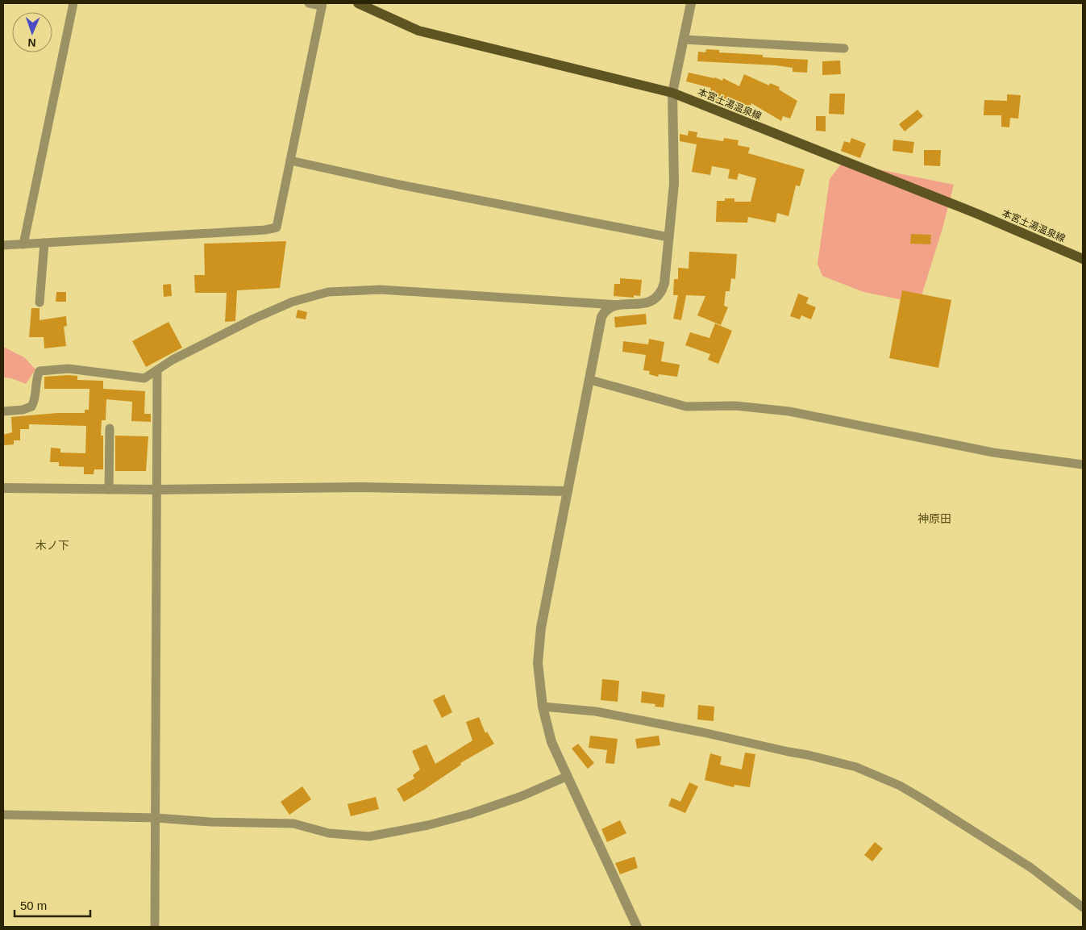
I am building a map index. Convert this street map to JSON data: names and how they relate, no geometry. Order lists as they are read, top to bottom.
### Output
{
  "streets": {
    "main road": ["本宮土湯温泉線"]
  },
  "districts": ["神原田", "木ノ下"],
  "scale_bar": "50 m",
  "north": "bottom"
}
